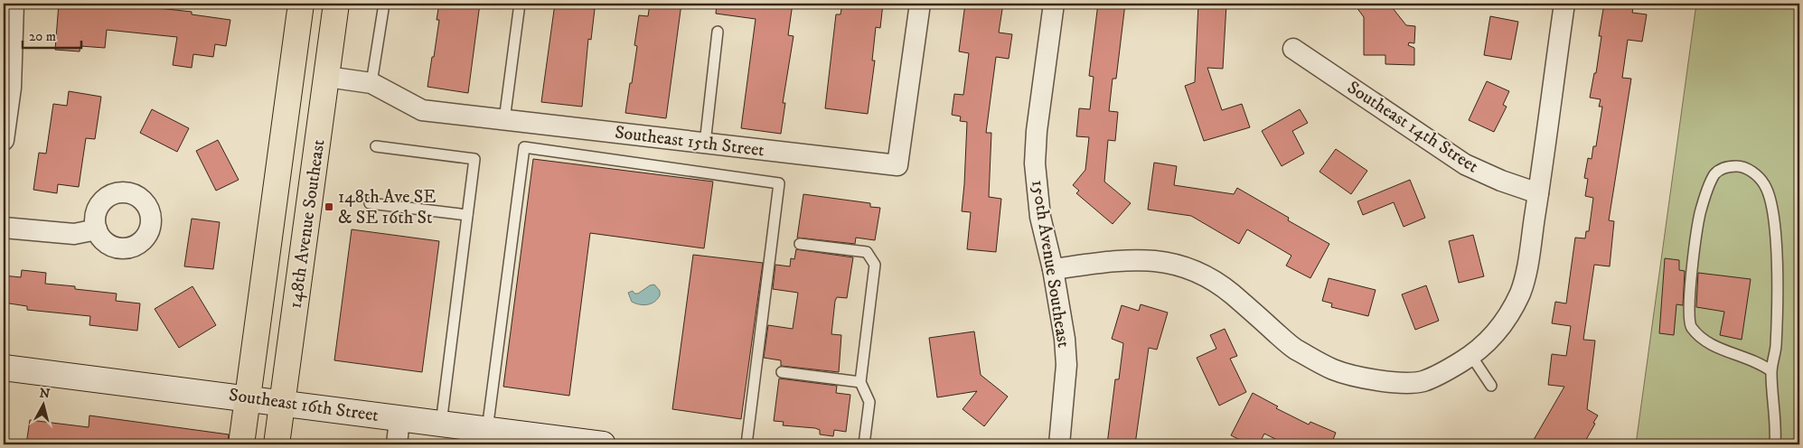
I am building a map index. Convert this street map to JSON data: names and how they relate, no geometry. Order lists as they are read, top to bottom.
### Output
{
  "streets": {
    "main road": ["148th Avenue Southeast"],
    "street": [
      "Southeast 14th Street",
      "Southeast 15th Street",
      "150th Avenue Southeast",
      "Southeast 16th Street"
    ]
  },
  "crossings": [
    ["Southeast 15th Street", "148th Avenue Southeast"],
    ["148th Avenue Southeast", "Southeast 16th Street"]
  ],
  "places": {
    "transit": ["148th Ave SE & SE 16th St"]
  },
  "scale_bar": "20 m",
  "north": "top"
}
